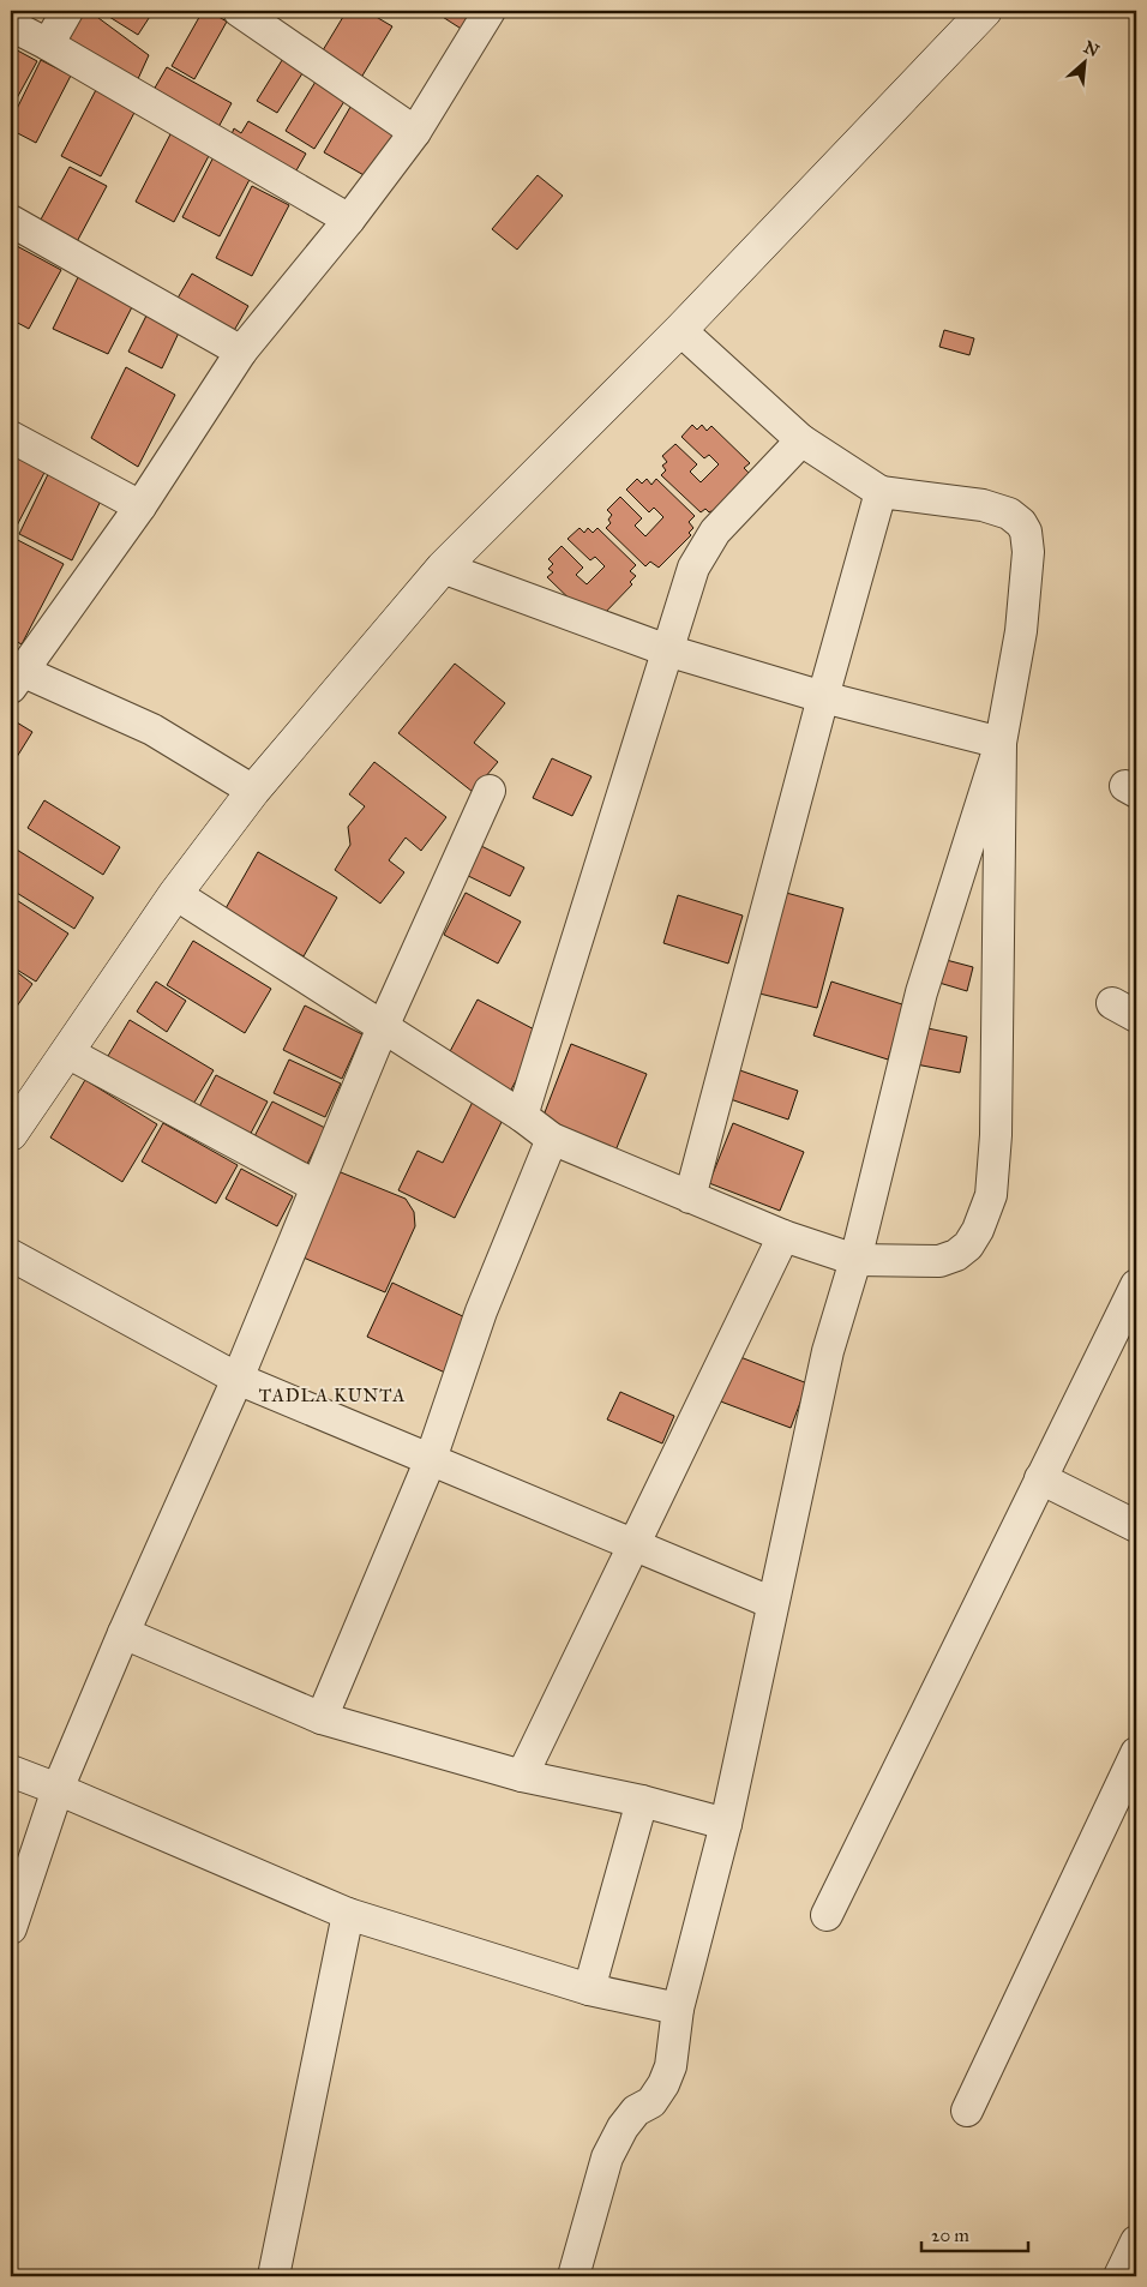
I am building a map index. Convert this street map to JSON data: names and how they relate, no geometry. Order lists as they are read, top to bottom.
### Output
{
  "districts": ["TADLA KUNTA"],
  "scale_bar": "20 m",
  "north": "top right"
}
